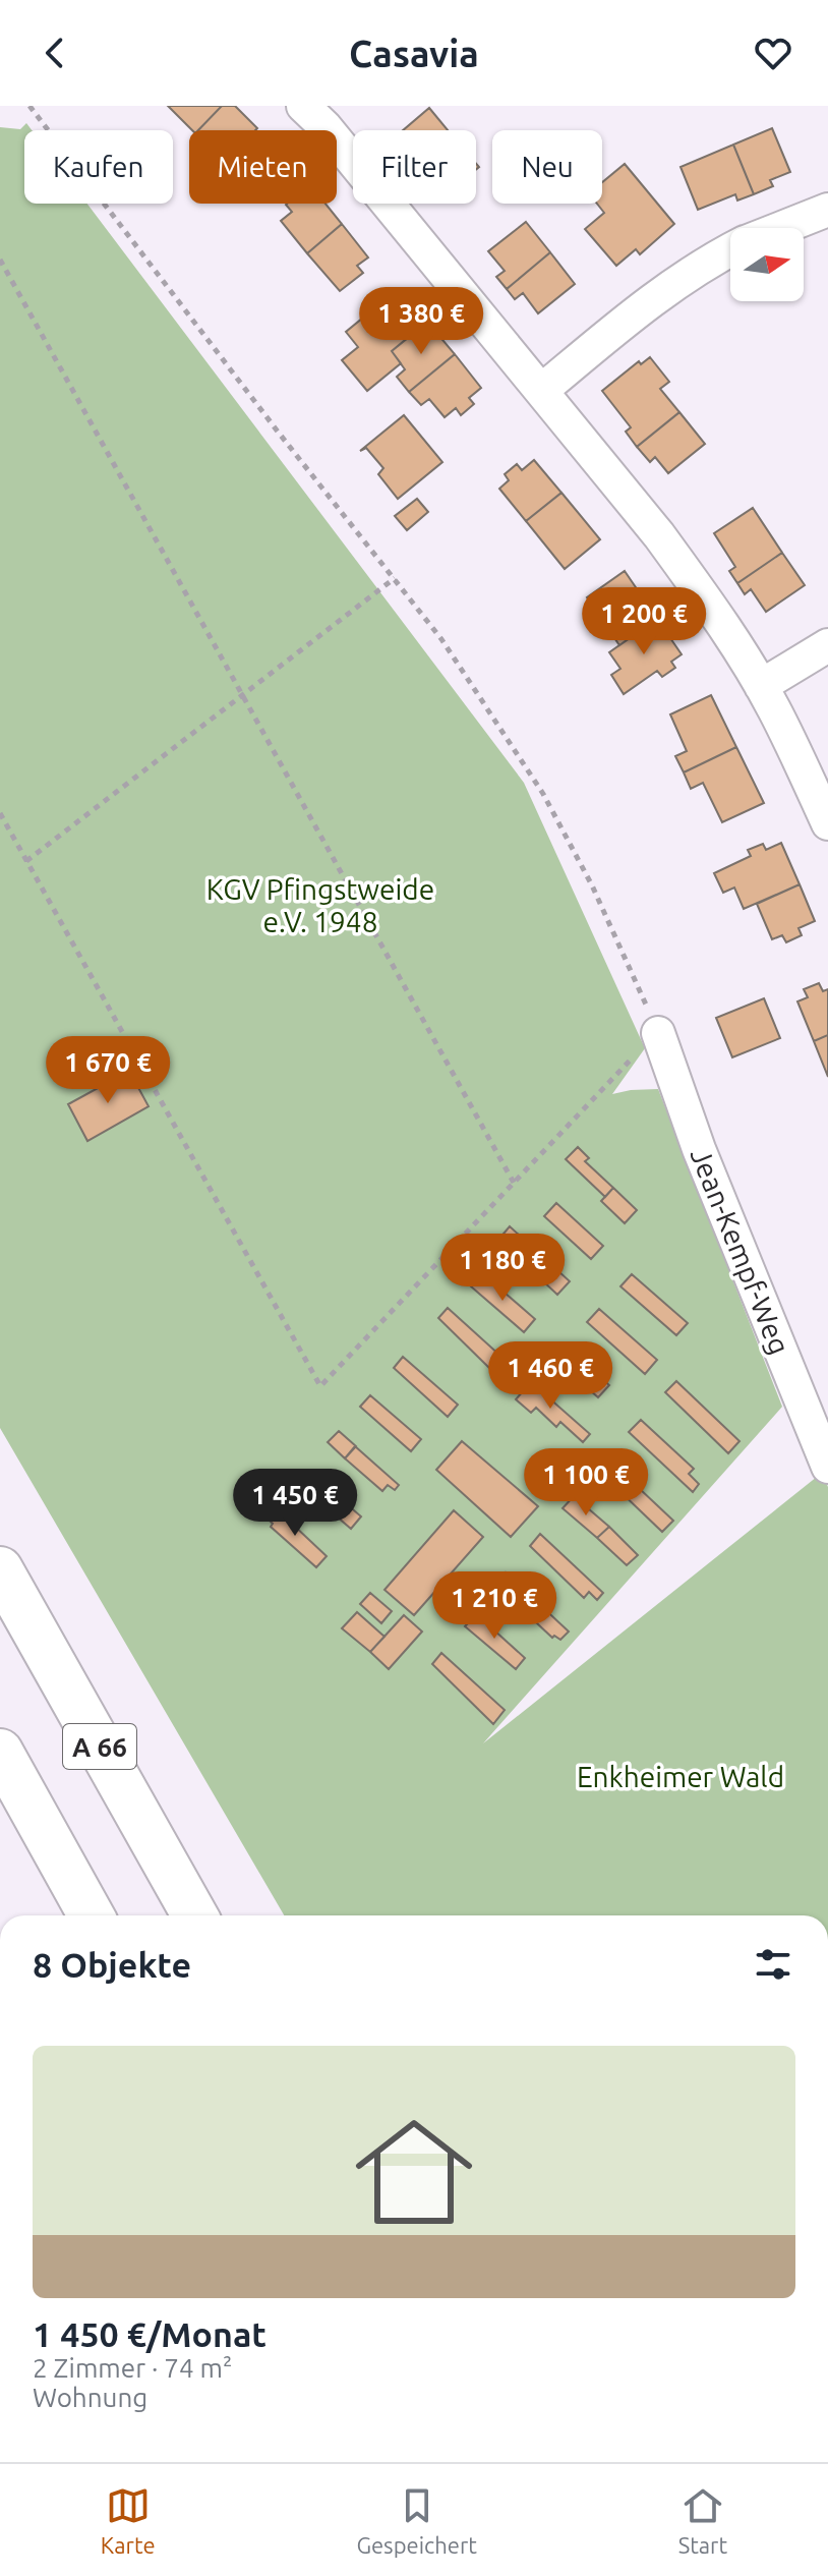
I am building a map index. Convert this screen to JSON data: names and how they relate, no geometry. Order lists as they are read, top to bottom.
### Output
{
  "streets": {
    "highway": ["A 66"],
    "street": ["Jean-Kempf-Weg"]
  },
  "parks": ["KGV Pfingstweide e.V. 1948", "Enkheimer Wald"],
  "north": "right",
  "page": {
    "header": "Casavia",
    "chip": [
      "Kaufen",
      "Mieten",
      "Filter",
      "Neu"
    ],
    "price": [
      "1 380 €",
      "1 200 €",
      "1 670 €",
      "1 180 €",
      "1 460 €",
      "1 100 €",
      "1 450 €",
      "1 210 €"
    ],
    "heading": "8 Objekte",
    "list": [
      {
        "name": "1 450 €/Monat",
        "note": "2 Zimmer · 74 m² · Wohnung"
      }
    ],
    "tabs": ["Karte", "Gespeichert", "Start"]
  }
}
